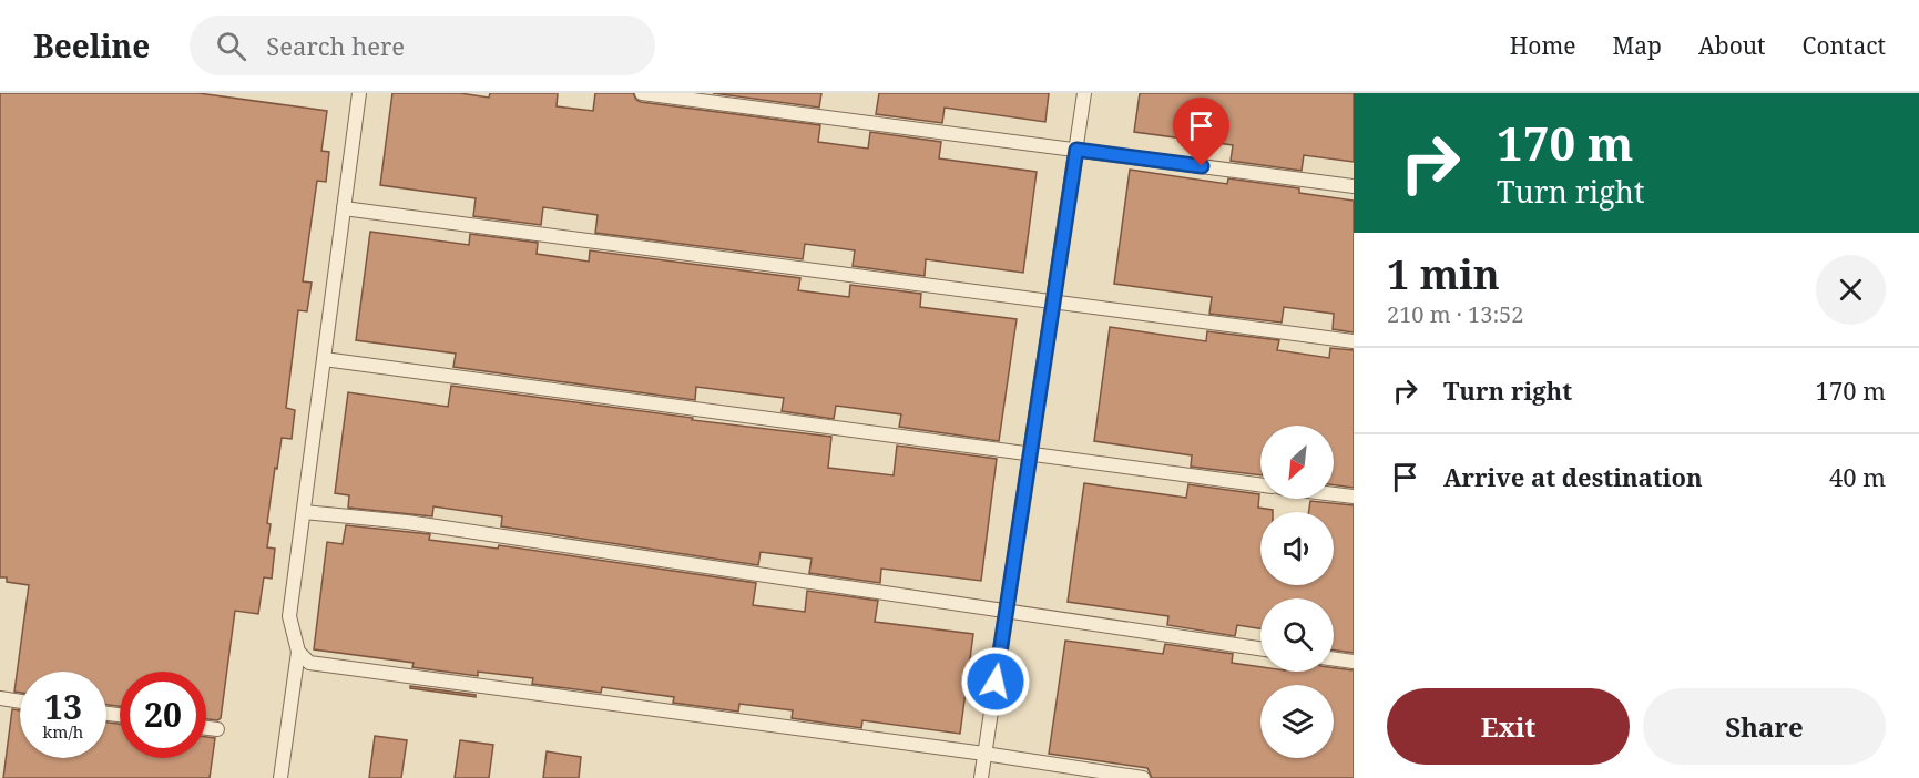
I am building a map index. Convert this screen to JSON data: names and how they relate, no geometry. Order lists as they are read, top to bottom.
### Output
{
  "north": "bottom left",
  "page": {
    "header": "Beeline",
    "search": "Search here",
    "nav": [
      "Home",
      "Map",
      "About",
      "Contact"
    ],
    "turn": ["170 m", "Turn right"],
    "heading": ["1 min", "210 m · 13:52"],
    "list": [
      {
        "name": "Turn right",
        "value": "170 m"
      },
      {
        "name": "Arrive at destination",
        "value": "40 m"
      }
    ],
    "speed": "13 km/h",
    "limit": "20",
    "buttons": ["Exit", "Share"]
  }
}
